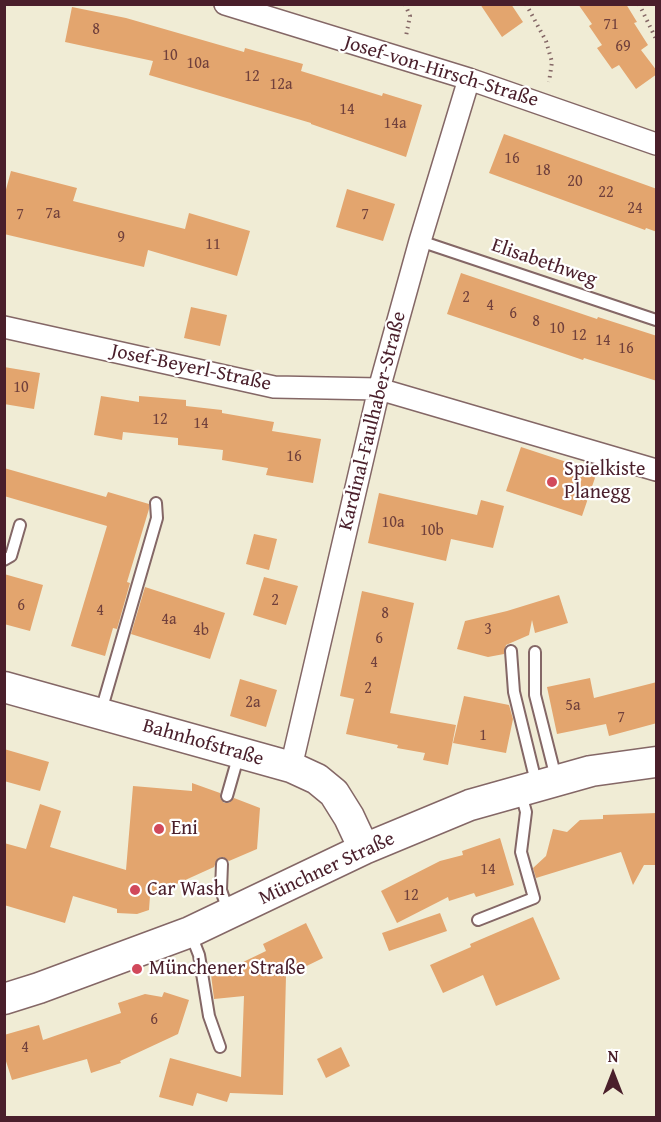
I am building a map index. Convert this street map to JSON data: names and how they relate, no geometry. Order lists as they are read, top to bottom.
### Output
{
  "streets": {
    "main road": ["Bahnhofstraße", "Münchner Straße"],
    "street": ["Josef-von-Hirsch-Straße", "Josef-Beyerl-Straße", "Kardinal-Faulhaber-Straße"],
    "lane": ["Elisabethweg"]
  },
  "crossings": [
    ["Josef-von-Hirsch-Straße", "Kardinal-Faulhaber-Straße"],
    ["Elisabethweg", "Kardinal-Faulhaber-Straße"],
    ["Josef-Beyerl-Straße", "Kardinal-Faulhaber-Straße"],
    ["Kardinal-Faulhaber-Straße", "Bahnhofstraße"],
    ["Bahnhofstraße", "Münchner Straße"]
  ],
  "places": [
    "Spielkiste Planegg",
    "Eni",
    "Car Wash",
    "Münchener Straße"
  ],
  "house_numbers": [
    "71",
    "8",
    "69",
    "10",
    "10a",
    "12",
    "12a",
    "14",
    "14a",
    "16",
    "18",
    "20",
    "22",
    "24",
    "7a",
    "7",
    "7",
    "9",
    "11",
    "2",
    "4",
    "6",
    "8",
    "10",
    "12",
    "14",
    "16",
    "10",
    "12",
    "14",
    "16",
    "10a",
    "10b",
    "2",
    "6",
    "4",
    "8",
    "4a",
    "3",
    "4b",
    "6",
    "4",
    "2",
    "2a",
    "5a",
    "7",
    "1",
    "14",
    "12",
    "6",
    "4"
  ],
  "north": "top"
}
